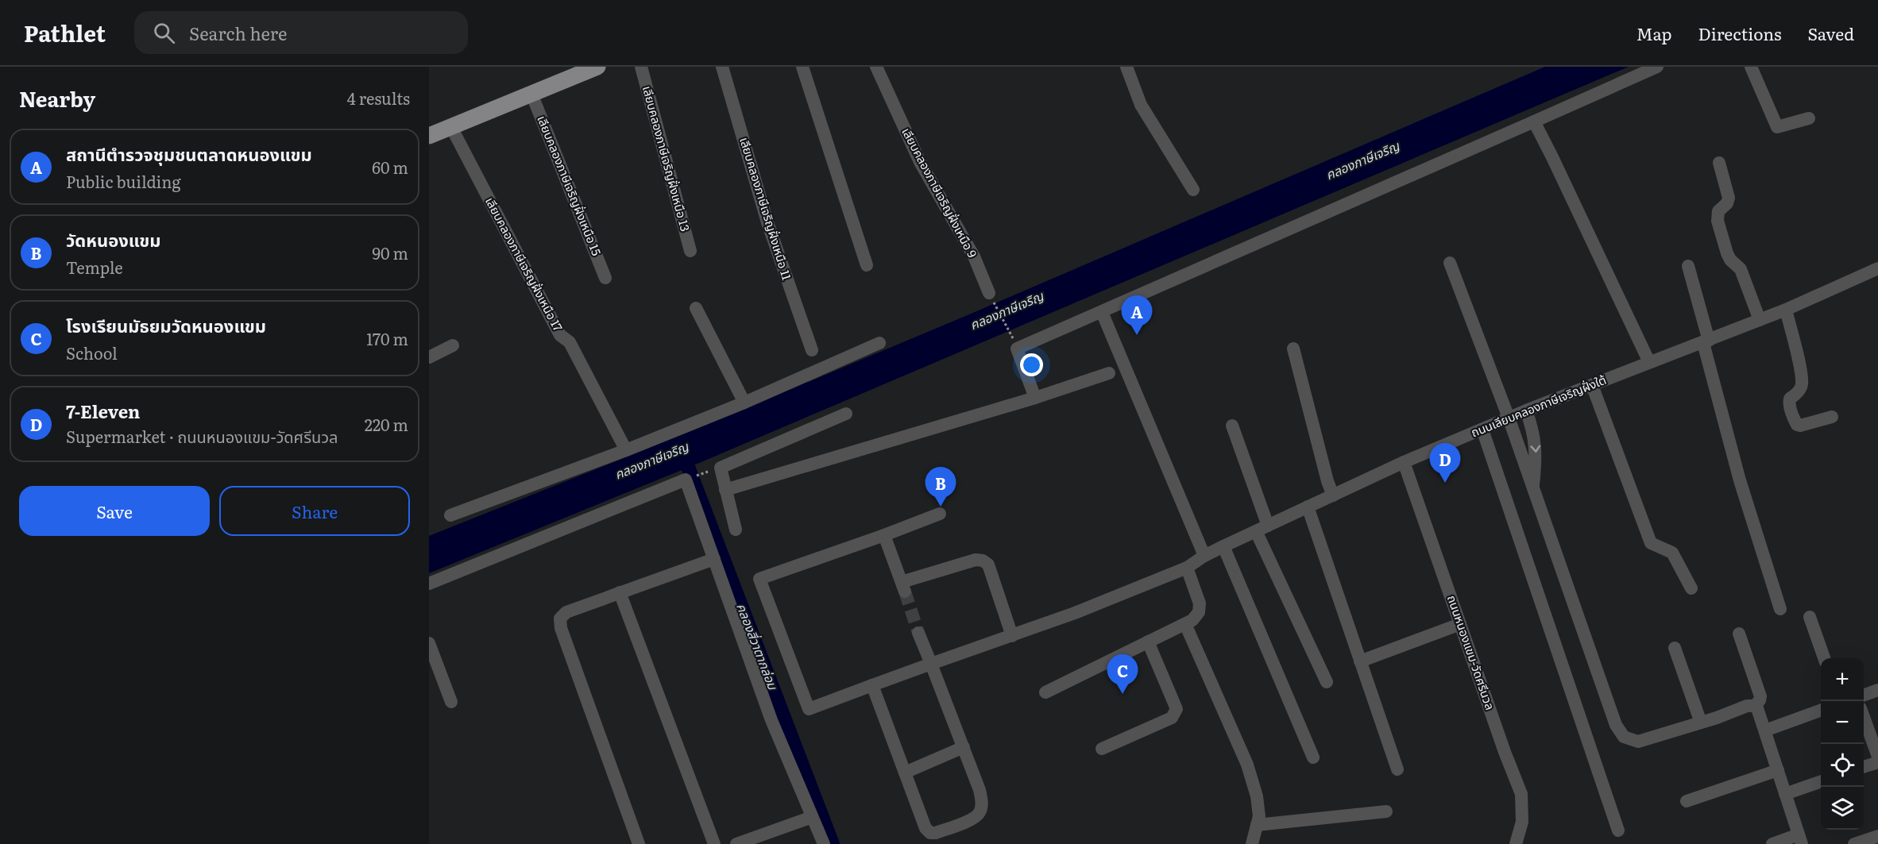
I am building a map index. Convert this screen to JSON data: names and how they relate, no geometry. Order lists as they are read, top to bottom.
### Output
{
  "streets": {
    "street": [
      "เลียบคลองภาษีเจริญฝั่งเหนือ 13",
      "เลียบคลองภาษีเจริญฝั่งเหนือ 15",
      "เลียบคลองภาษีเจริญฝั่งเหนือ 9",
      "เลียบคลองภาษีเจริญฝั่งเหนือ 11",
      "เลียบคลองภาษีเจริญฝั่งเหนือ 17",
      "ถนนเลียบคลองภาษีเจริญฝั่งใต้",
      "ถนนหนองแขม-วัดศรีนวล"
    ]
  },
  "crossings": [
    ["ถนนเลียบคลองภาษีเจริญฝั่งใต้", "ถนนหนองแขม-วัดศรีนวล"]
  ],
  "water": ["คลองภาษีเจริญ", "คลองสี่วาตากล่อม"],
  "page": {
    "header": "Pathlet",
    "search": "Search here",
    "nav": ["Map", "Directions", "Saved"],
    "heading": ["Nearby", "4 results"],
    "list": [
      {
        "mark": "A",
        "name": "สถานีตำรวจชุมชนตลาดหนองแขม",
        "note": "Public building",
        "value": "60 m"
      },
      {
        "mark": "B",
        "name": "วัดหนองแขม",
        "note": "Temple",
        "value": "90 m"
      },
      {
        "mark": "C",
        "name": "โรงเรียนมัธยมวัดหนองแขม",
        "note": "School",
        "value": "170 m"
      },
      {
        "mark": "D",
        "name": "7-Eleven",
        "note": "Supermarket · ถนนหนองแขม-วัดศรีนวล",
        "value": "220 m"
      }
    ],
    "pins": [
      "A",
      "D",
      "B",
      "C"
    ],
    "buttons": ["Save", "Share"],
    "map_buttons": ["+", "−"]
  }
}
